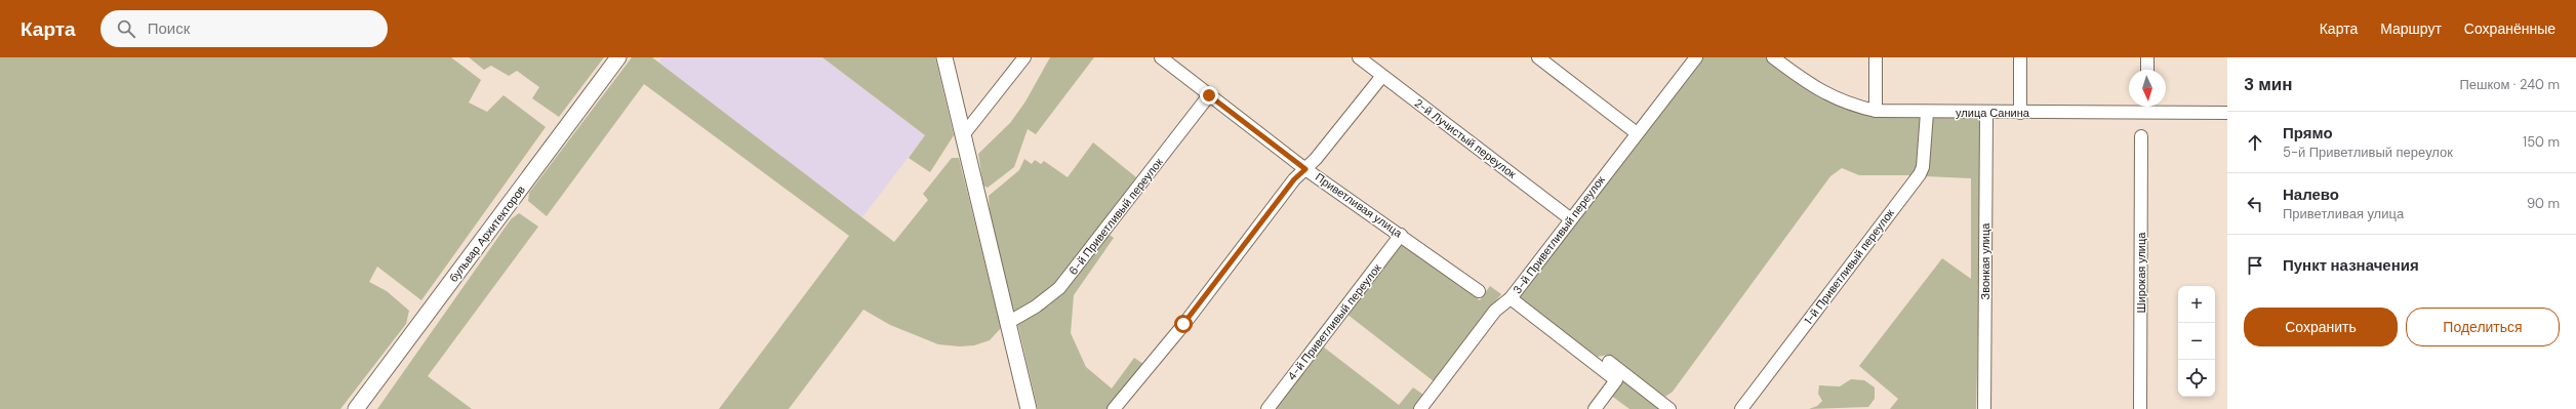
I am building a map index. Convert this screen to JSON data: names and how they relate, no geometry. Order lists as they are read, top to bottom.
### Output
{
  "streets": {
    "main road": ["бульвар Архитекторов"],
    "street": [
      "улица Санина",
      "2-й Лучистый переулок",
      "Приветливая улица",
      "6-й Приветливый переулок",
      "3-й Приветливый переулок",
      "Звонкая улица",
      "1-й Приветливый переулок",
      "Широкая улица",
      "4-й Приветливый переулок"
    ]
  },
  "crossings": [
    ["улица Санина", "Звонкая улица"],
    ["улица Санина", "1-й Приветливый переулок"],
    ["2-й Лучистый переулок", "3-й Приветливый переулок"],
    ["Приветливая улица", "6-й Приветливый переулок"],
    ["Приветливая улица", "4-й Приветливый переулок"]
  ],
  "north": "bottom",
  "page": {
    "header": "Карта",
    "search": "Поиск",
    "nav": ["Карта", "Маршрут", "Сохранённые"],
    "heading": ["3 мин", "Пешком · 240 m"],
    "list": [
      ["Прямо", "5-й Приветливый переулок", "150 m"],
      ["Налево", "Приветливая улица", "90 m"],
      "Пункт назначения"
    ],
    "map_buttons": ["+", "−"],
    "buttons": ["Сохранить", "Поделиться"]
  }
}
